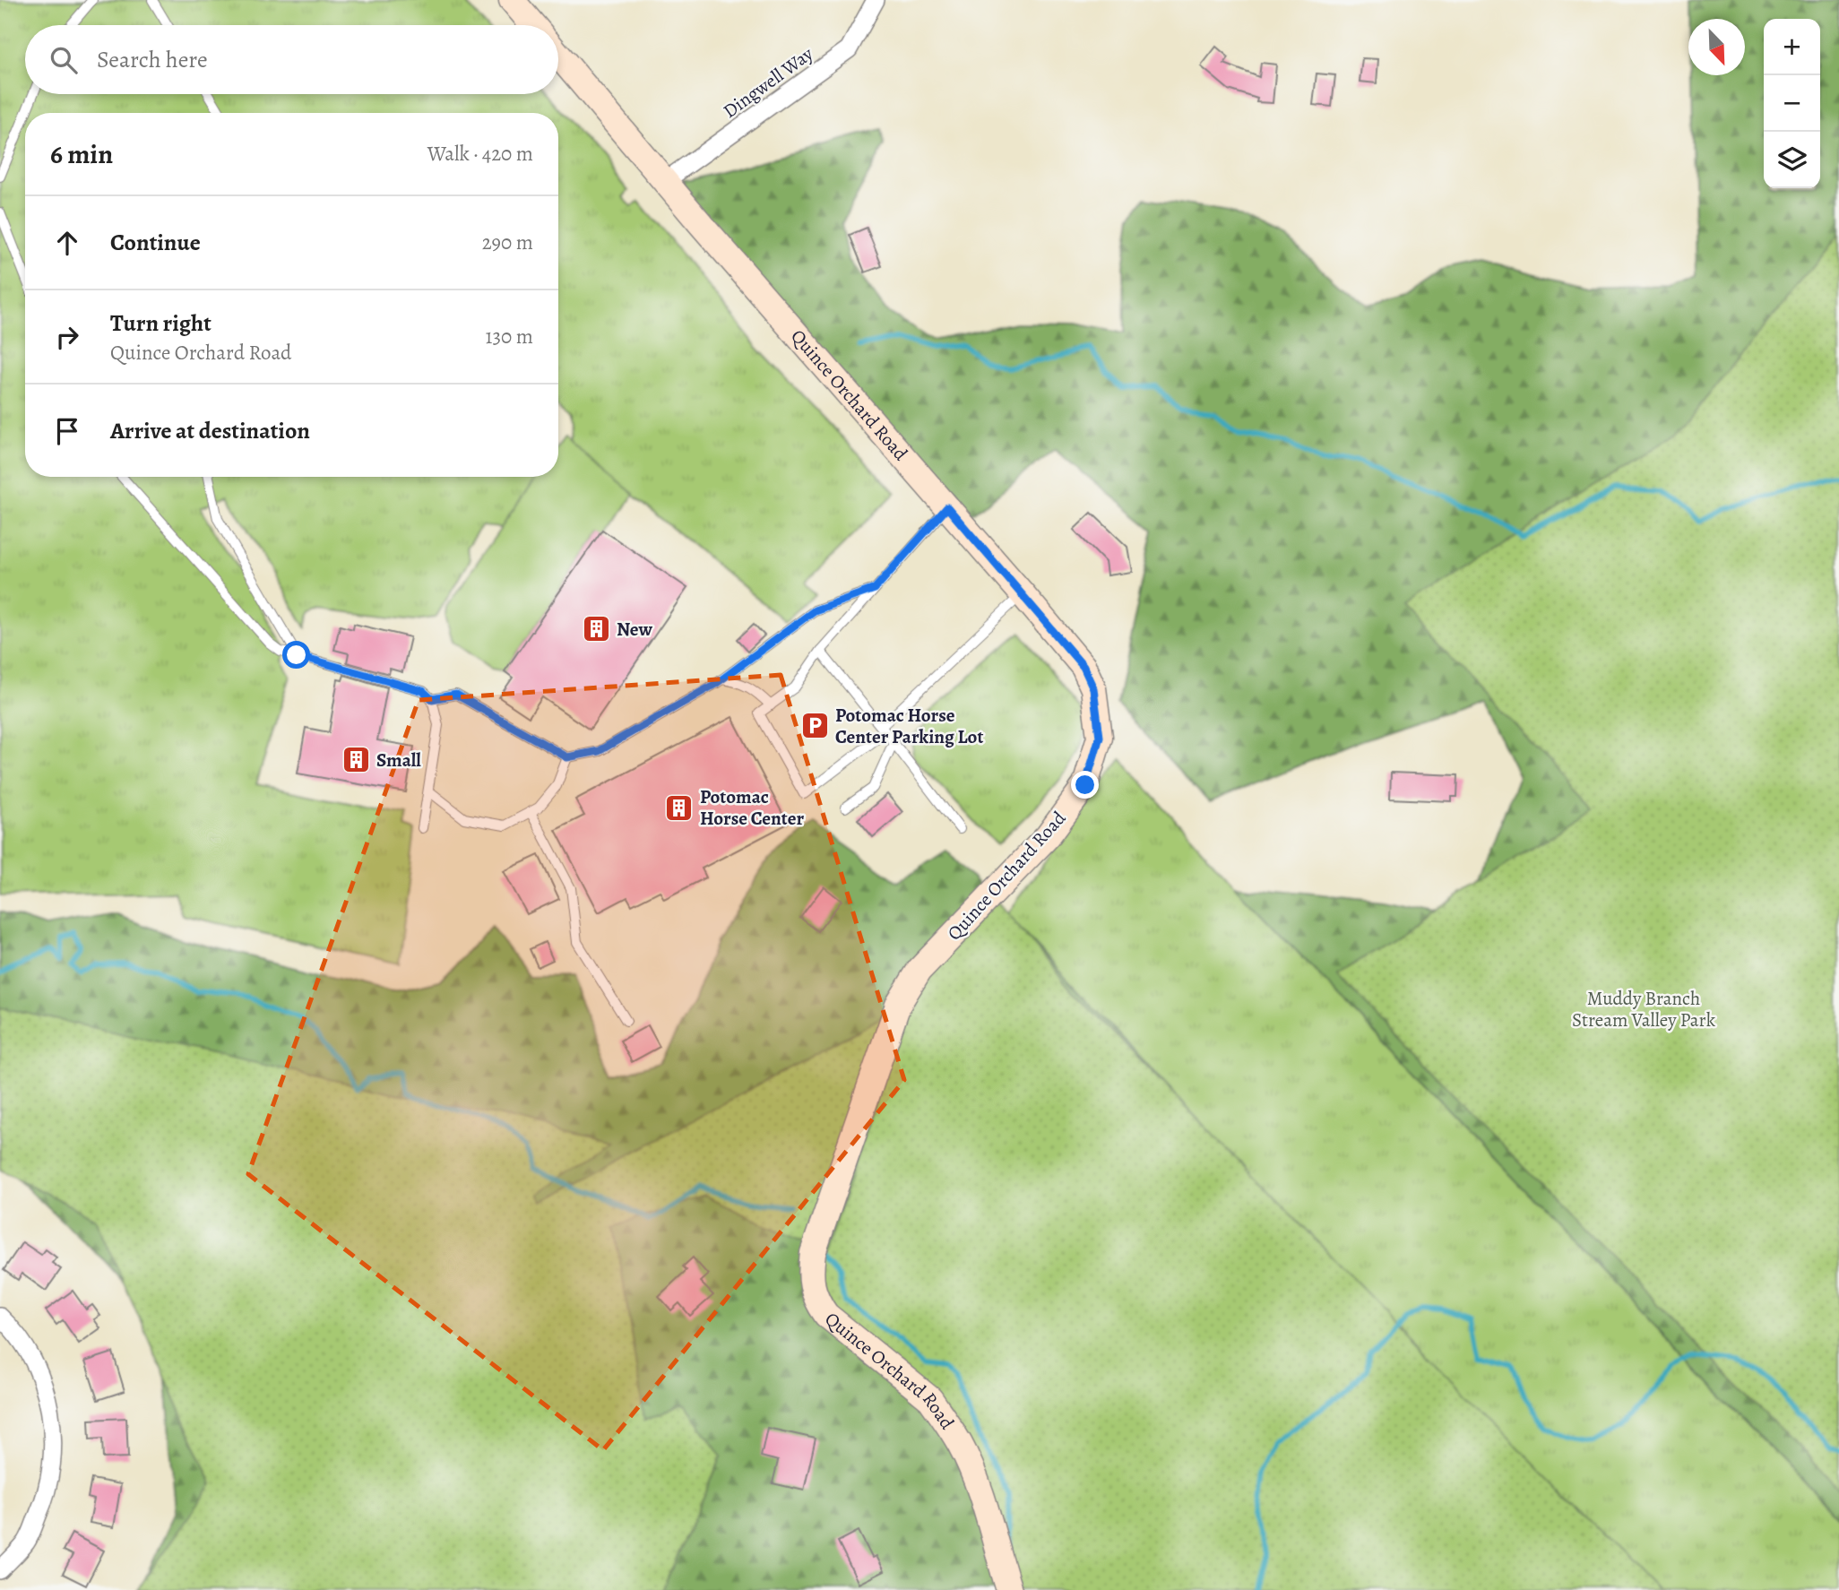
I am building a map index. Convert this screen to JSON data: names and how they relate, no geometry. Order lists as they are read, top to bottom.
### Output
{
  "streets": {
    "street": ["Dingwell Way", "Quince Orchard Road"]
  },
  "crossings": [
    ["Dingwell Way", "Quince Orchard Road"]
  ],
  "parks": ["Muddy Branch Stream Valley Park"],
  "places": {
    "building": ["New", "Small", "Potomac Horse Center"],
    "parking": ["Potomac Horse Center Parking Lot"]
  },
  "north": "bottom right",
  "page": {
    "map_buttons": ["+", "−"],
    "search": "Search here",
    "heading": ["6 min", "Walk · 420 m"],
    "list": [
      ["Continue", "290 m"],
      ["Turn right", "Quince Orchard Road", "130 m"],
      "Arrive at destination"
    ]
  }
}
